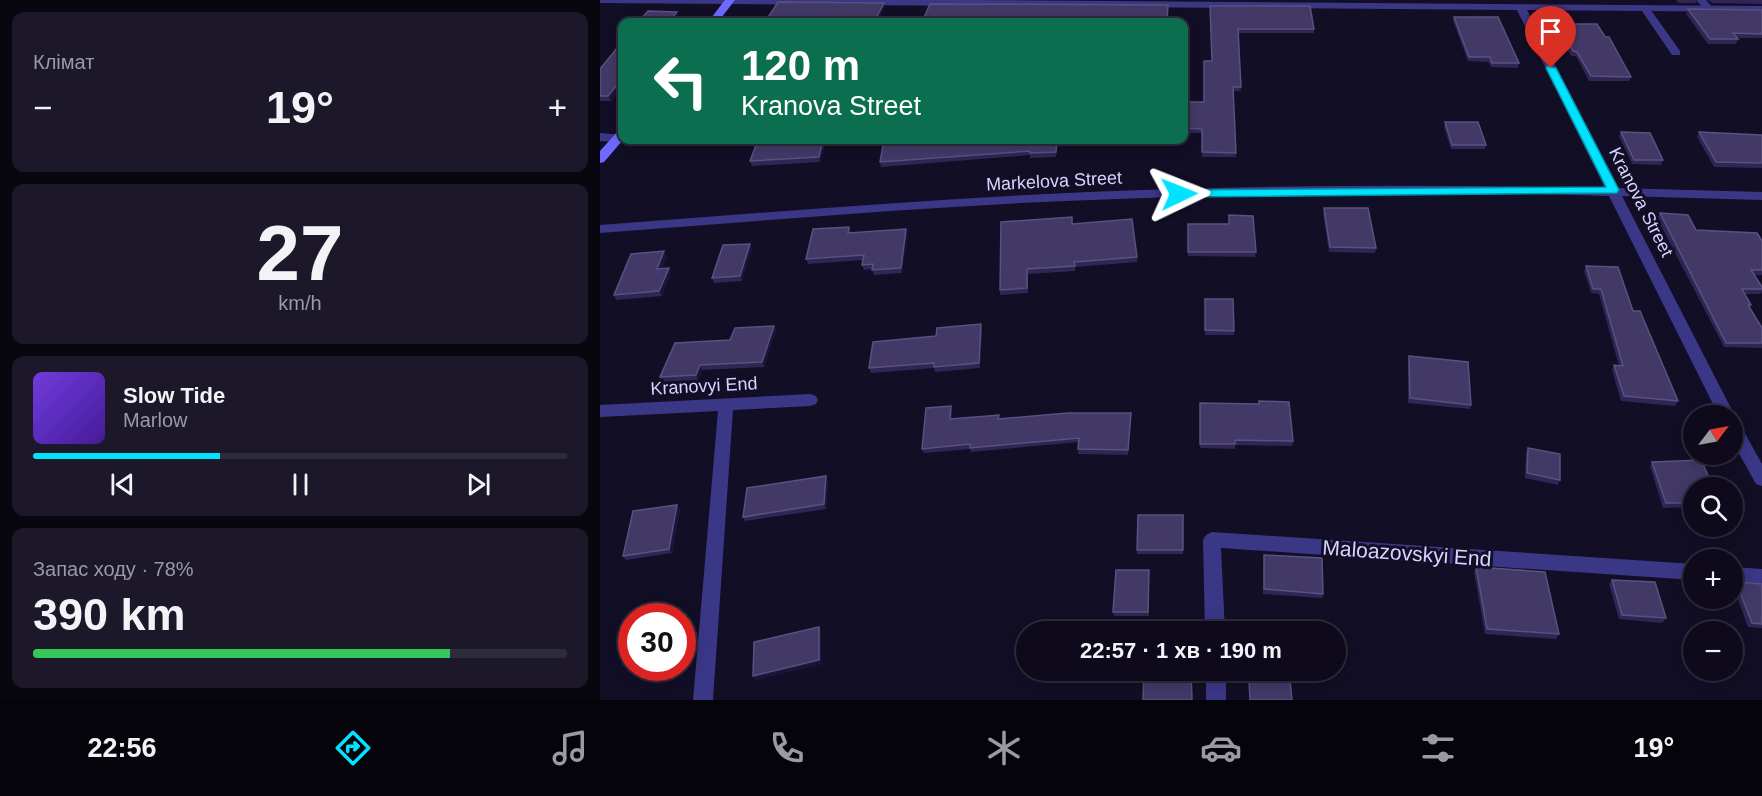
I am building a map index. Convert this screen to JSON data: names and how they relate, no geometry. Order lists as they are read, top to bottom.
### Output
{
  "streets": {
    "street": [
      "Markelova Street",
      "Kranova Street",
      "Kranovyi End",
      "Maloazovskyi End"
    ]
  },
  "crossings": [
    ["Markelova Street", "Kranova Street"]
  ],
  "north": "top right",
  "page": {
    "tile": [
      "Клімат",
      ["27", "km/h"],
      ["Запас ходу · 78%", "390 km"]
    ],
    "turn": ["120 m", "Kranova Street"],
    "heat": ["−", "19°", "+"],
    "song": ["Slow Tide", "Marlow"],
    "map_buttons": ["+", "−"],
    "limit": "30",
    "trip": "22:57 · 1 хв · 190 m",
    "tabs": ["22:56", "19°"]
  }
}
